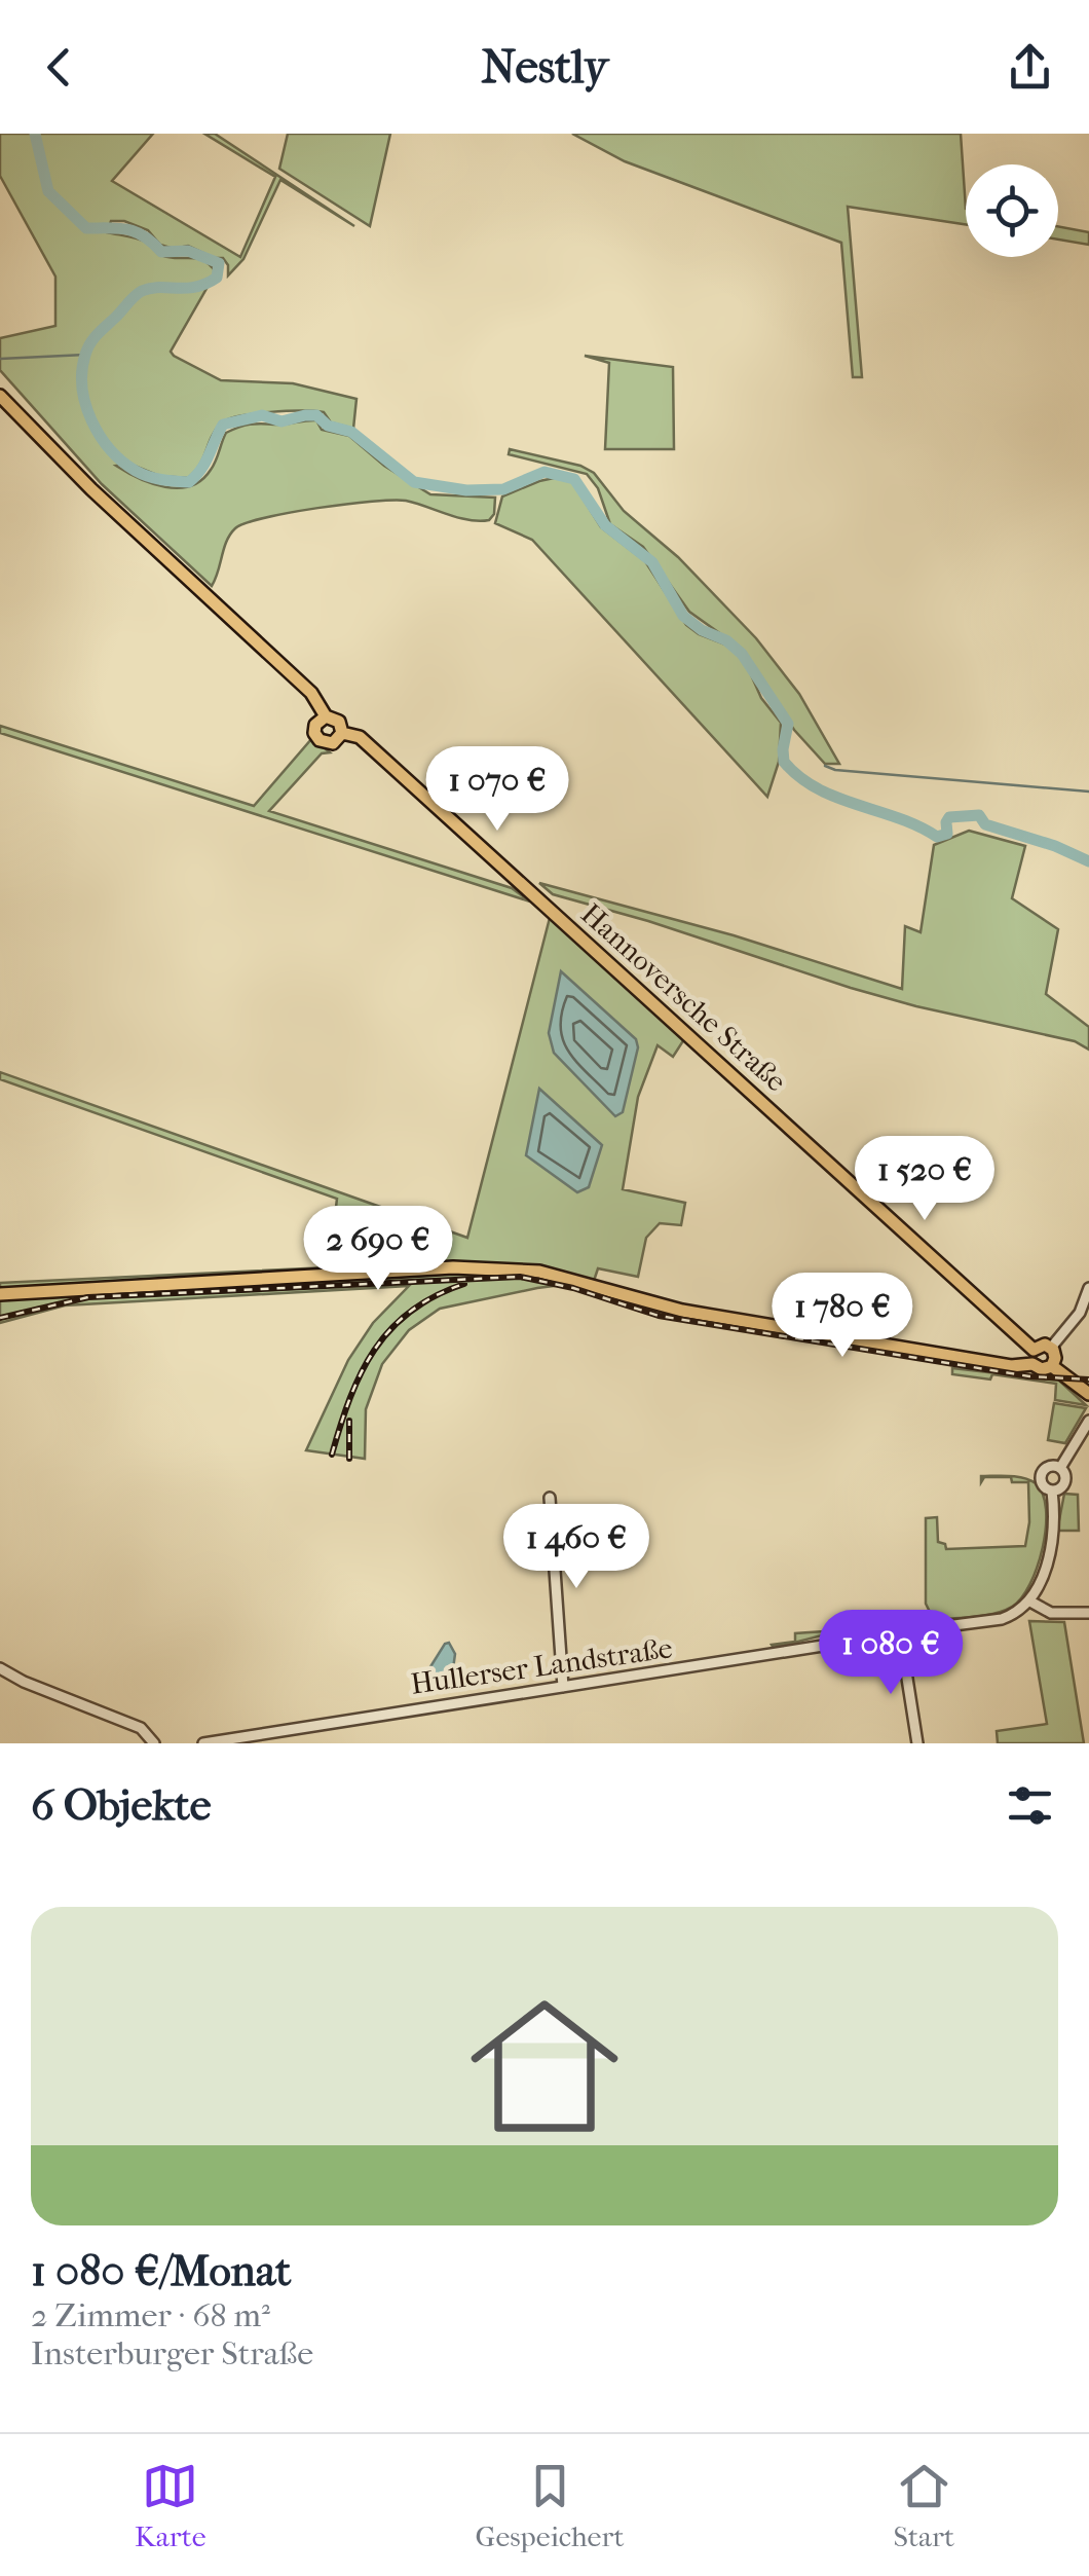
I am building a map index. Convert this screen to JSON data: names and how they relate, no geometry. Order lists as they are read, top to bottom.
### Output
{
  "streets": {
    "main road": ["Hannoversche Straße"],
    "street": ["Hullerser Landstraße"]
  },
  "page": {
    "header": "Nestly",
    "price": [
      "1 070 €",
      "1 520 €",
      "2 690 €",
      "1 780 €",
      "1 460 €",
      "1 080 €"
    ],
    "heading": "6 Objekte",
    "list": [
      {
        "name": "1 080 €/Monat",
        "note": "2 Zimmer · 68 m² · Insterburger Straße"
      }
    ],
    "tabs": ["Karte", "Gespeichert", "Start"]
  }
}
